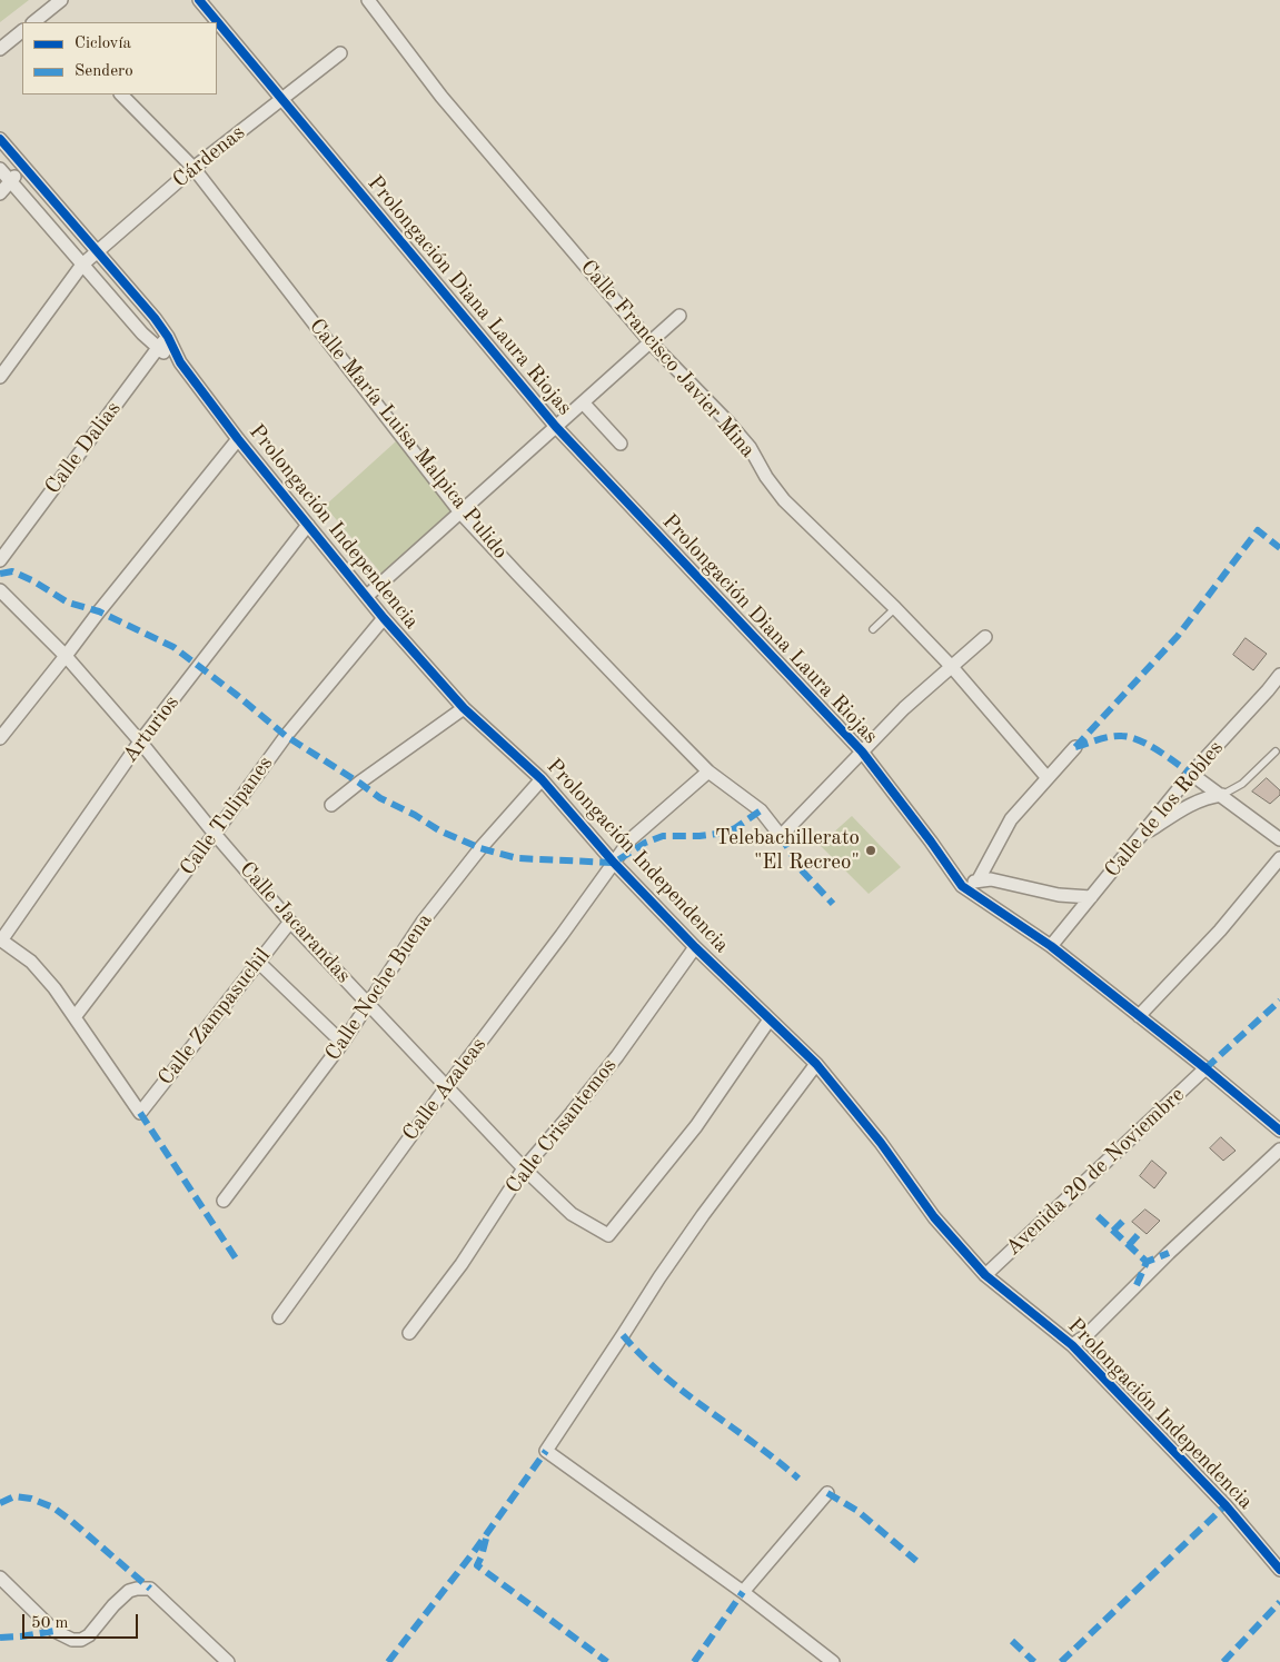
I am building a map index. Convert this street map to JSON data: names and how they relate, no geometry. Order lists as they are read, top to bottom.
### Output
{
  "streets": {
    "street": [
      "Cárdenas",
      "Prolongación Diana Laura Riojas",
      "Calle Francisco Javier Mina",
      "Calle María Luisa Malpica Pulido",
      "Calle Dalias",
      "Prolongación Independencia",
      "Arturios",
      "Calle de los Robles",
      "Calle Tulipanes",
      "Calle Jacarandas",
      "Calle Noche Buena",
      "Calle Zampasuchil",
      "Calle Azaleas",
      "Calle Crisantemos",
      "Avenida 20 de Noviembre"
    ]
  },
  "crossings": [
    ["Cárdenas", "Prolongación Diana Laura Riojas"],
    ["Cárdenas", "Calle María Luisa Malpica Pulido"],
    ["Cárdenas", "Prolongación Independencia"],
    ["Prolongación Diana Laura Riojas", "Calle María Luisa Malpica Pulido"],
    ["Prolongación Diana Laura Riojas", "Calle de los Robles"],
    ["Prolongación Diana Laura Riojas", "Avenida 20 de Noviembre"],
    ["Calle María Luisa Malpica Pulido", "Calle Azaleas"],
    ["Calle Dalias", "Prolongación Independencia"],
    ["Prolongación Independencia", "Arturios"],
    ["Prolongación Independencia", "Calle Tulipanes"],
    ["Prolongación Independencia", "Calle Jacarandas"],
    ["Prolongación Independencia", "Calle Noche Buena"],
    ["Prolongación Independencia", "Calle Azaleas"],
    ["Prolongación Independencia", "Calle Crisantemos"],
    ["Prolongación Independencia", "Avenida 20 de Noviembre"],
    ["Arturios", "Calle Jacarandas"],
    ["Calle Tulipanes", "Calle Jacarandas"],
    ["Calle Tulipanes", "Calle Zampasuchil"],
    ["Calle Jacarandas", "Calle Noche Buena"],
    ["Calle Jacarandas", "Calle Zampasuchil"],
    ["Calle Jacarandas", "Calle Azaleas"],
    ["Calle Jacarandas", "Calle Crisantemos"]
  ],
  "places": ["Telebachillerato \"El Recreo\""],
  "legend": ["Ciclovía", "Sendero"],
  "scale_bar": "50 m"
}
